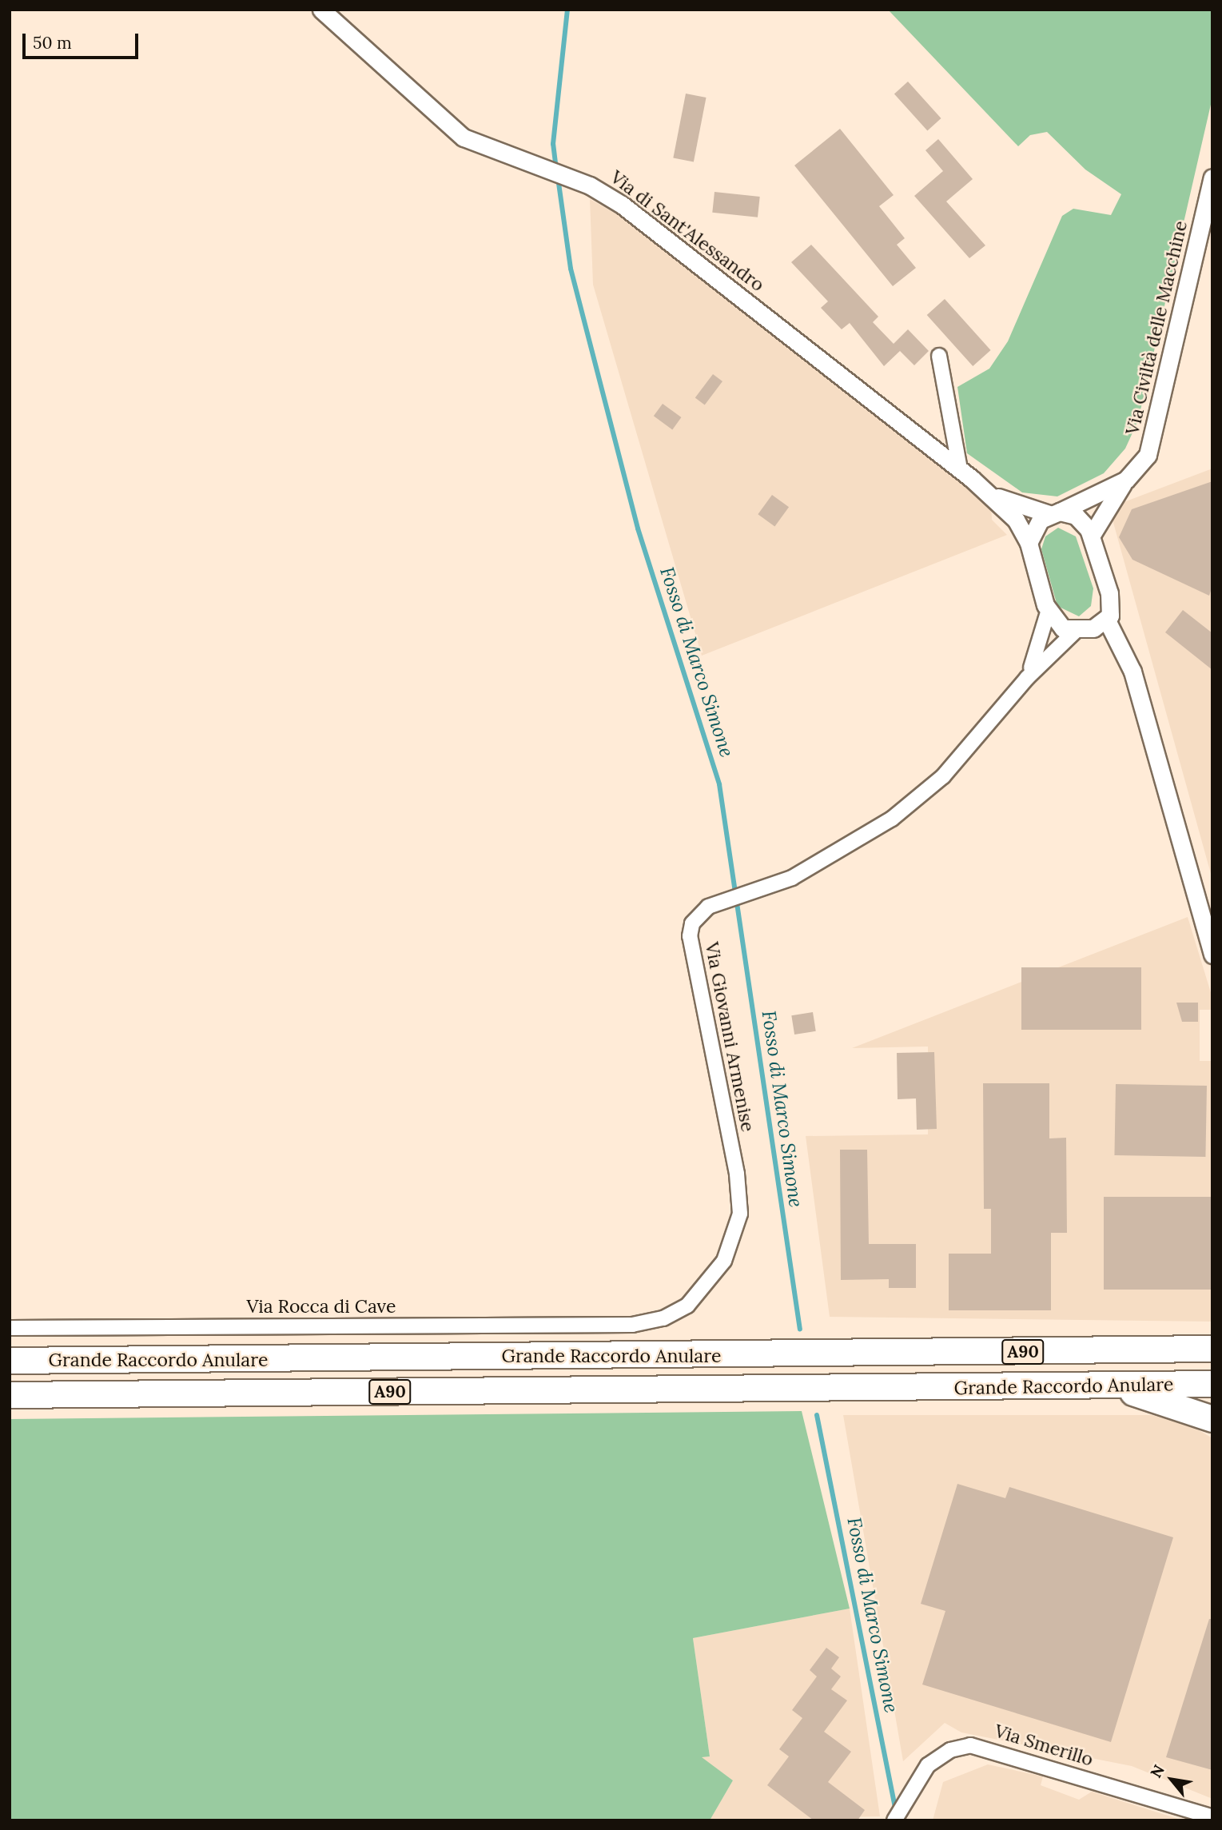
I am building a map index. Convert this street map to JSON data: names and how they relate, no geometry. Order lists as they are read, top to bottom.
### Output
{
  "streets": {
    "highway": ["A90", "Grande Raccordo Anulare"],
    "street": [
      "Via di Sant'Alessandro",
      "Via Civiltà delle Macchine",
      "Via Giovanni Armenise",
      "Via Rocca di Cave",
      "Via Smerillo"
    ]
  },
  "crossings": [
    ["Via di Sant'Alessandro", "Via Civiltà delle Macchine"],
    ["Via di Sant'Alessandro", "Via Giovanni Armenise"],
    ["Via Giovanni Armenise", "Via Rocca di Cave"]
  ],
  "water": ["Fosso di Marco Simone"],
  "scale_bar": "50 m",
  "north": "top left"
}
